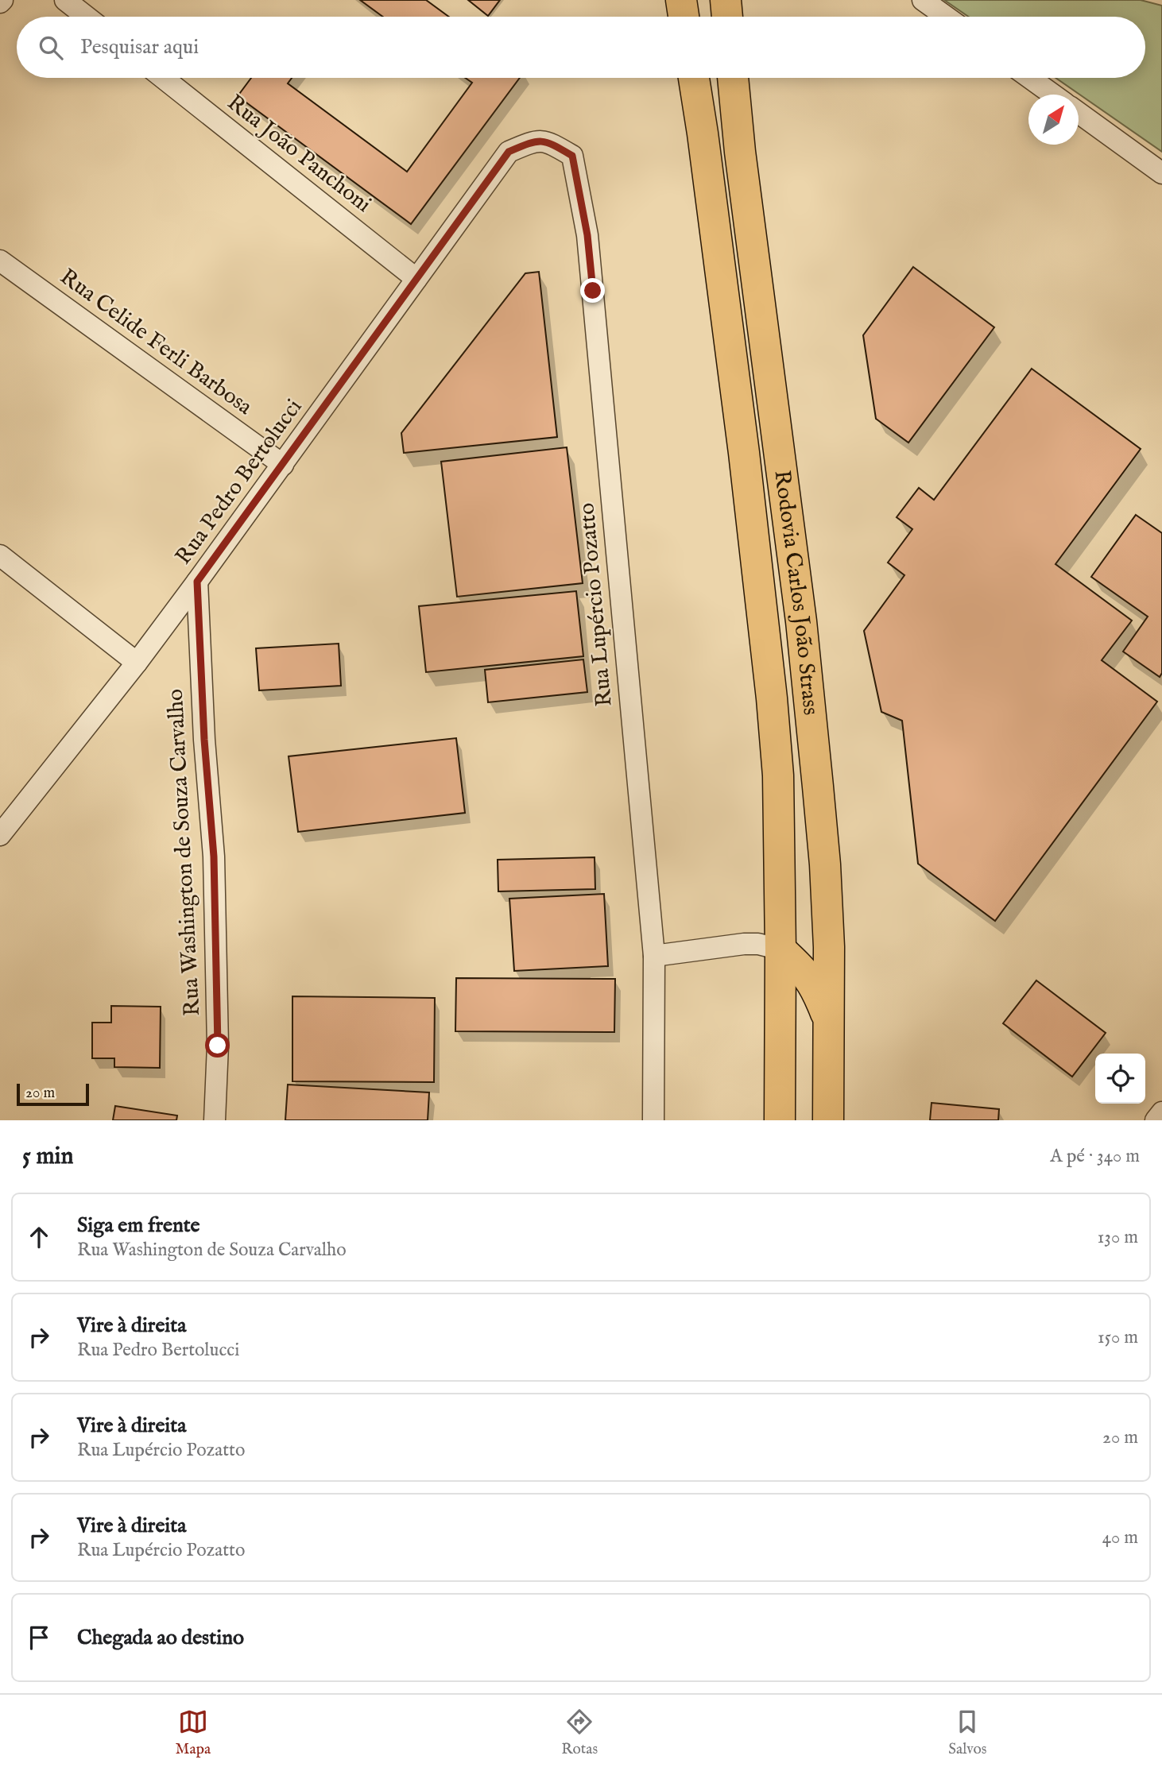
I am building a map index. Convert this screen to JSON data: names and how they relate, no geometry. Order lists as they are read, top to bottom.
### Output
{
  "streets": {
    "highway": ["Rodovia Carlos João Strass"],
    "street": [
      "Rua João Panchoni",
      "Rua Celide Ferli Barbosa",
      "Rua Pedro Bertolucci",
      "Rua Lupércio Pozatto",
      "Rua Washington de Souza Carvalho"
    ]
  },
  "crossings": [
    ["Rua João Panchoni", "Rua Pedro Bertolucci"],
    ["Rua Celide Ferli Barbosa", "Rua Pedro Bertolucci"],
    ["Rua Pedro Bertolucci", "Rua Lupércio Pozatto"],
    ["Rua Pedro Bertolucci", "Rua Washington de Souza Carvalho"]
  ],
  "scale_bar": "20 m",
  "north": "top right",
  "page": {
    "search": "Pesquisar aqui",
    "scale": "20 m",
    "heading": ["5 min", "A pé · 340 m"],
    "list": [
      ["Siga em frente", "Rua Washington de Souza Carvalho", "130 m"],
      ["Vire à direita", "Rua Pedro Bertolucci", "150 m"],
      ["Vire à direita", "Rua Lupércio Pozatto", "20 m"],
      ["Vire à direita", "Rua Lupércio Pozatto", "40 m"],
      "Chegada ao destino"
    ],
    "nav": ["Mapa", "Rotas", "Salvos"]
  }
}
